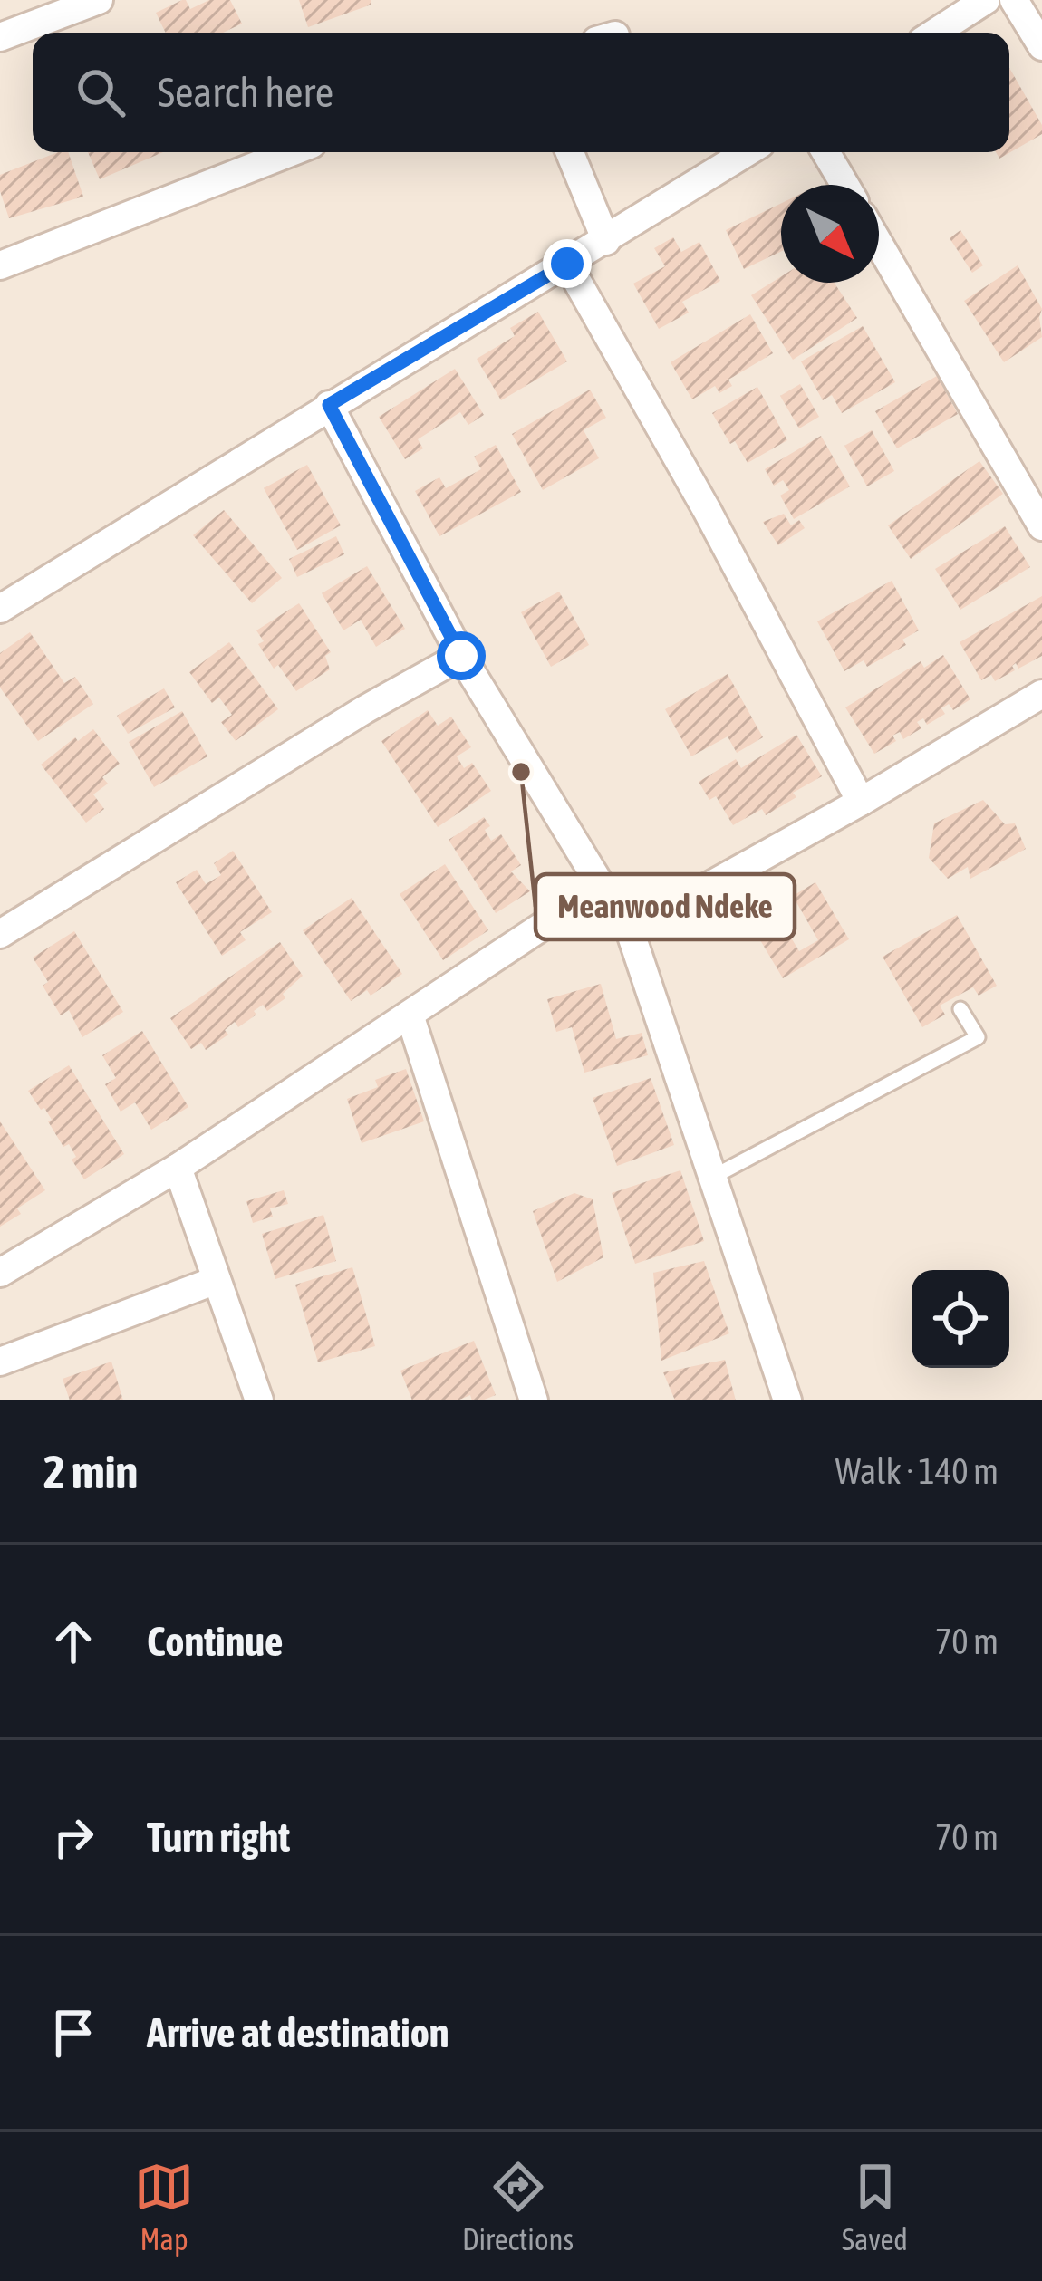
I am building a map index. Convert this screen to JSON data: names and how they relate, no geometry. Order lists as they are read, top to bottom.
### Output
{
  "places": ["Meanwood Ndeke"],
  "north": "bottom right",
  "page": {
    "search": "Search here",
    "heading": ["2 min", "Walk · 140 m"],
    "list": [
      ["Continue", "70 m"],
      ["Turn right", "70 m"],
      "Arrive at destination"
    ],
    "nav": ["Map", "Directions", "Saved"]
  }
}
